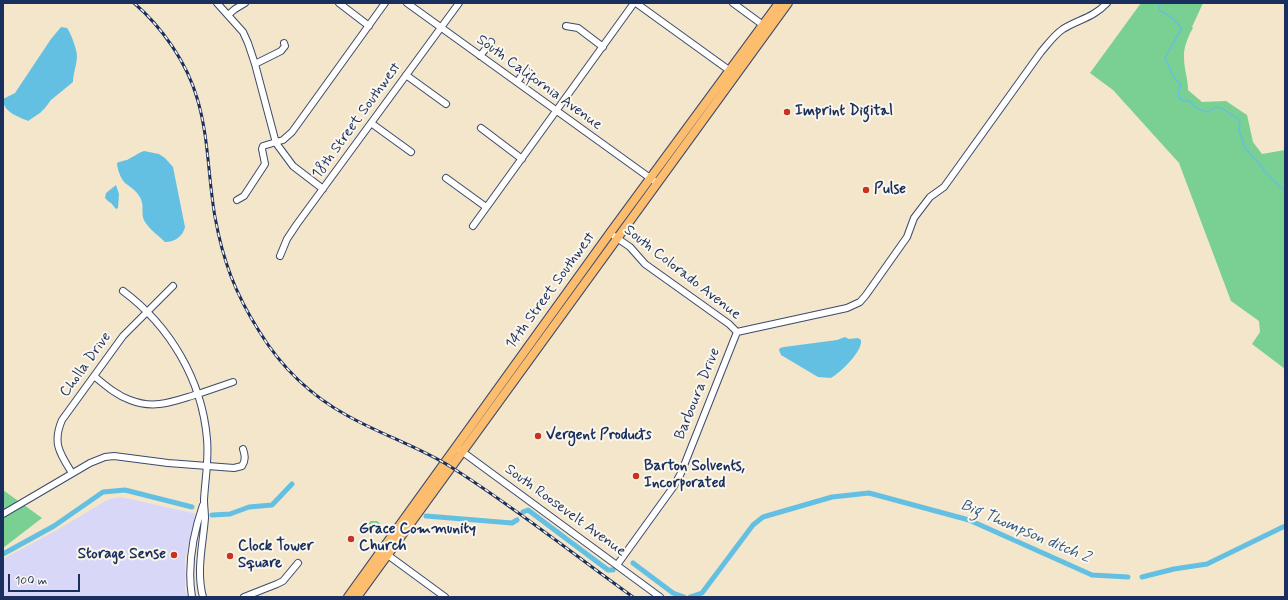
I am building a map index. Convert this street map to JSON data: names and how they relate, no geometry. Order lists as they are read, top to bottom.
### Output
{
  "streets": {
    "main road": ["14th Street Southwest"],
    "street": [
      "South California Avenue",
      "18th Street Southwest",
      "South Colorado Avenue",
      "Cholla Drive",
      "Barboura Drive",
      "South Roosevelt Avenue"
    ]
  },
  "crossings": [
    ["South California Avenue", "18th Street Southwest"],
    ["South California Avenue", "14th Street Southwest"],
    ["South Colorado Avenue", "14th Street Southwest"],
    ["South Colorado Avenue", "Barboura Drive"],
    ["14th Street Southwest", "South Roosevelt Avenue"],
    ["Barboura Drive", "South Roosevelt Avenue"]
  ],
  "water": ["Big Thompson ditch 2"],
  "places": [
    "Imprint Digital",
    "Pulse",
    "Vergent Products",
    "Barton Solvents, Incorporated",
    "Grace Community Church",
    "Storage Sense",
    "Clock Tower Square"
  ],
  "scale_bar": "100 m"
}
